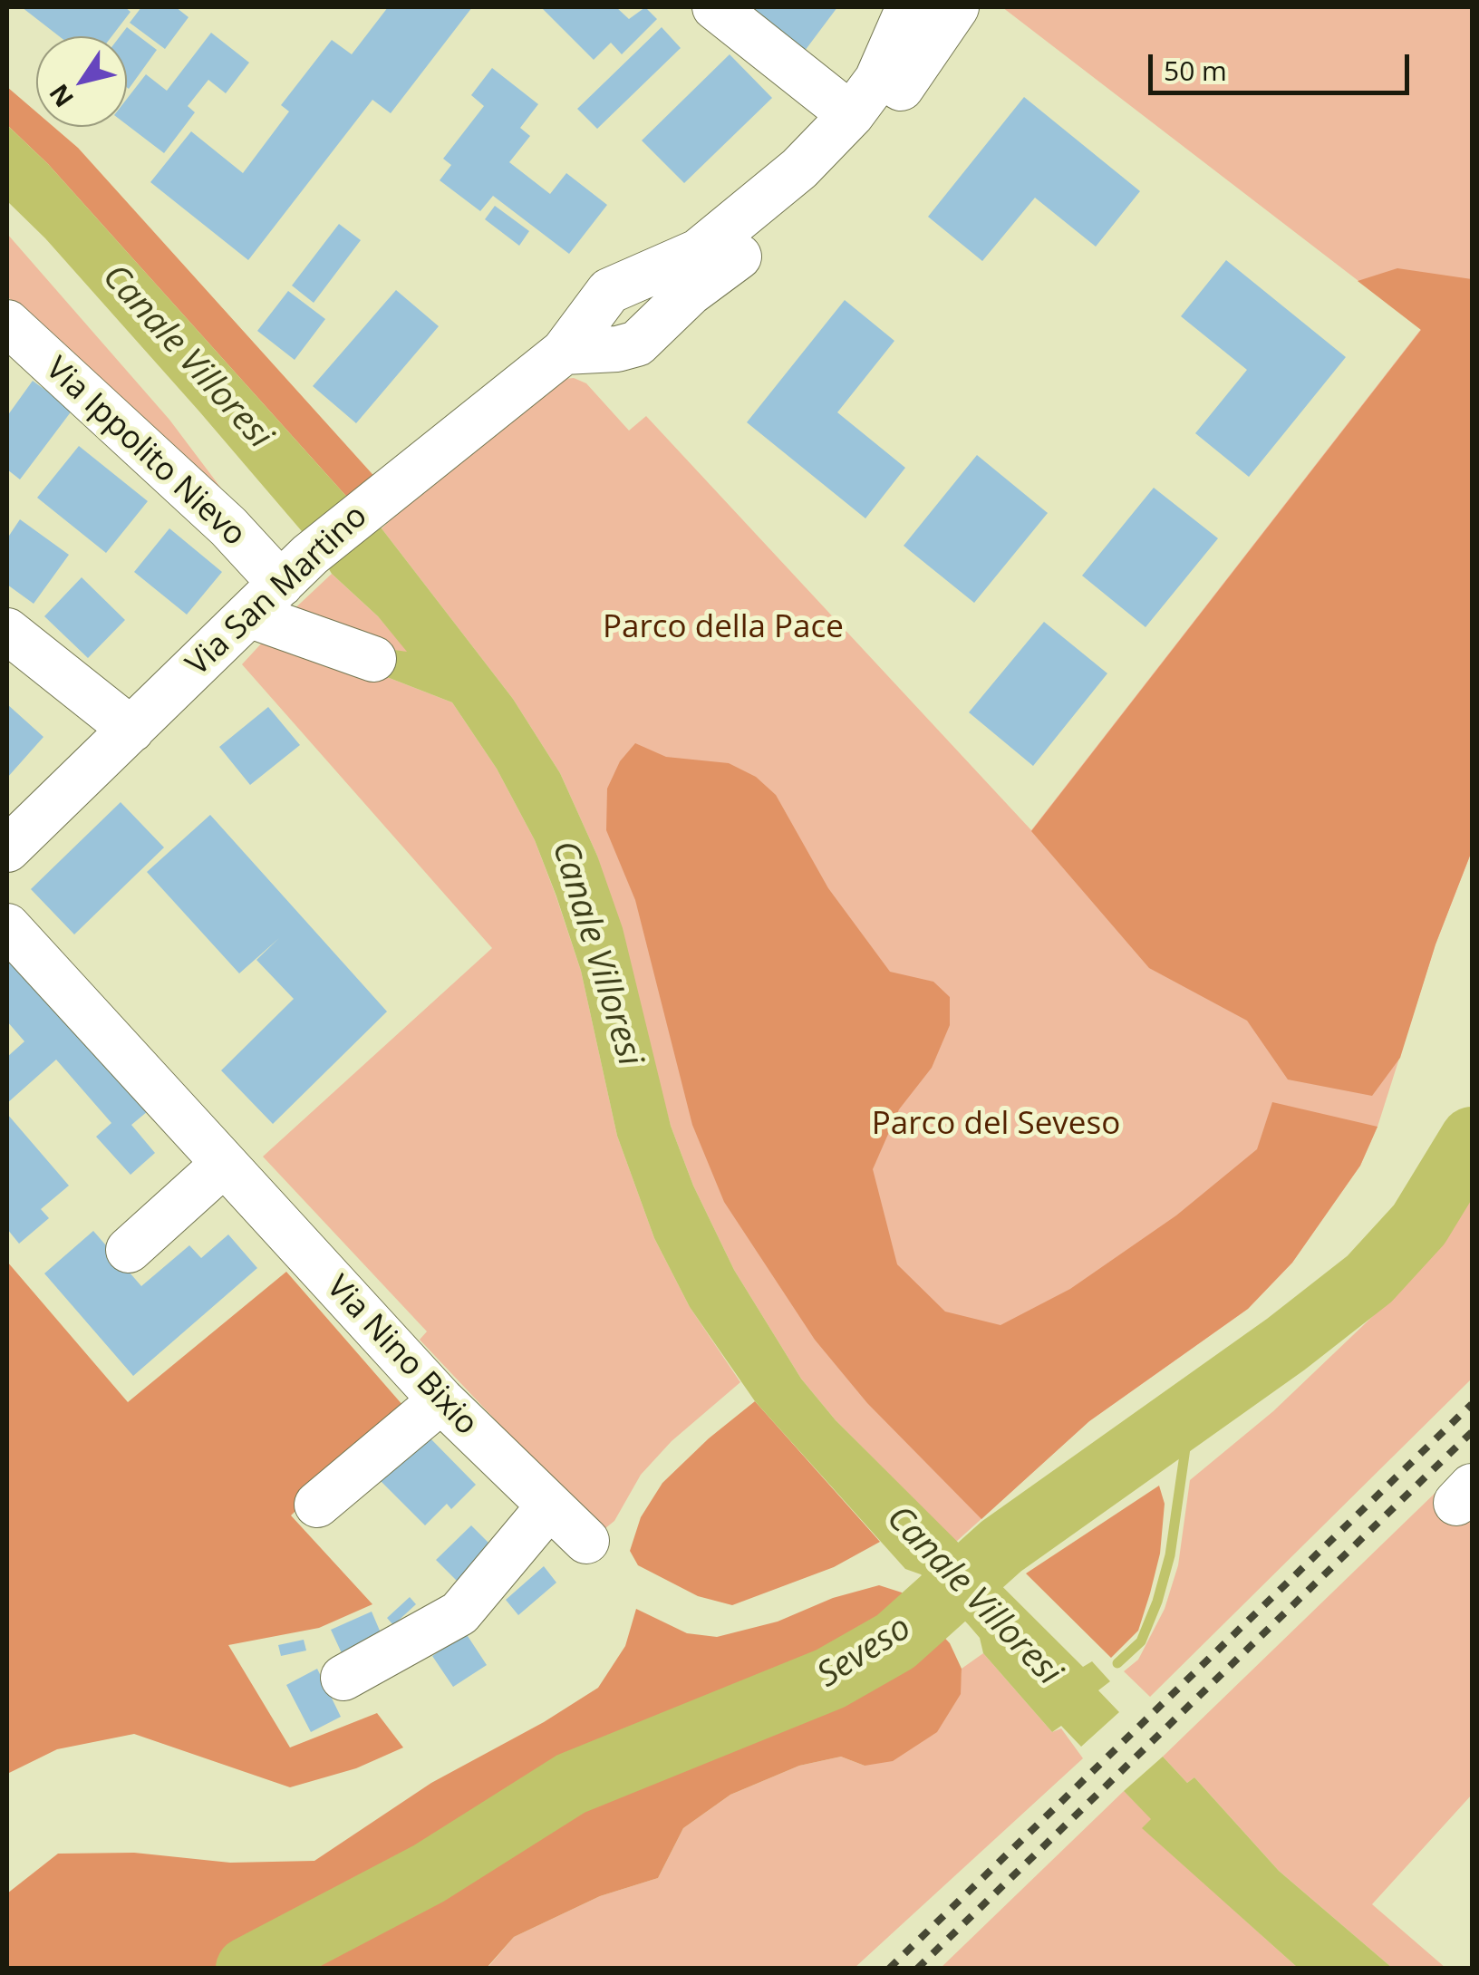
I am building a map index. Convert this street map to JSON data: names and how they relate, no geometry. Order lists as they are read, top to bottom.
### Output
{
  "streets": {
    "street": ["Via Ippolito Nievo", "Via San Martino", "Via Nino Bixio"]
  },
  "crossings": [
    ["Via Ippolito Nievo", "Via San Martino"]
  ],
  "water": ["Canale Villoresi", "Seveso"],
  "parks": ["Parco della Pace", "Parco del Seveso"],
  "scale_bar": "50 m",
  "north": "bottom left"
}
